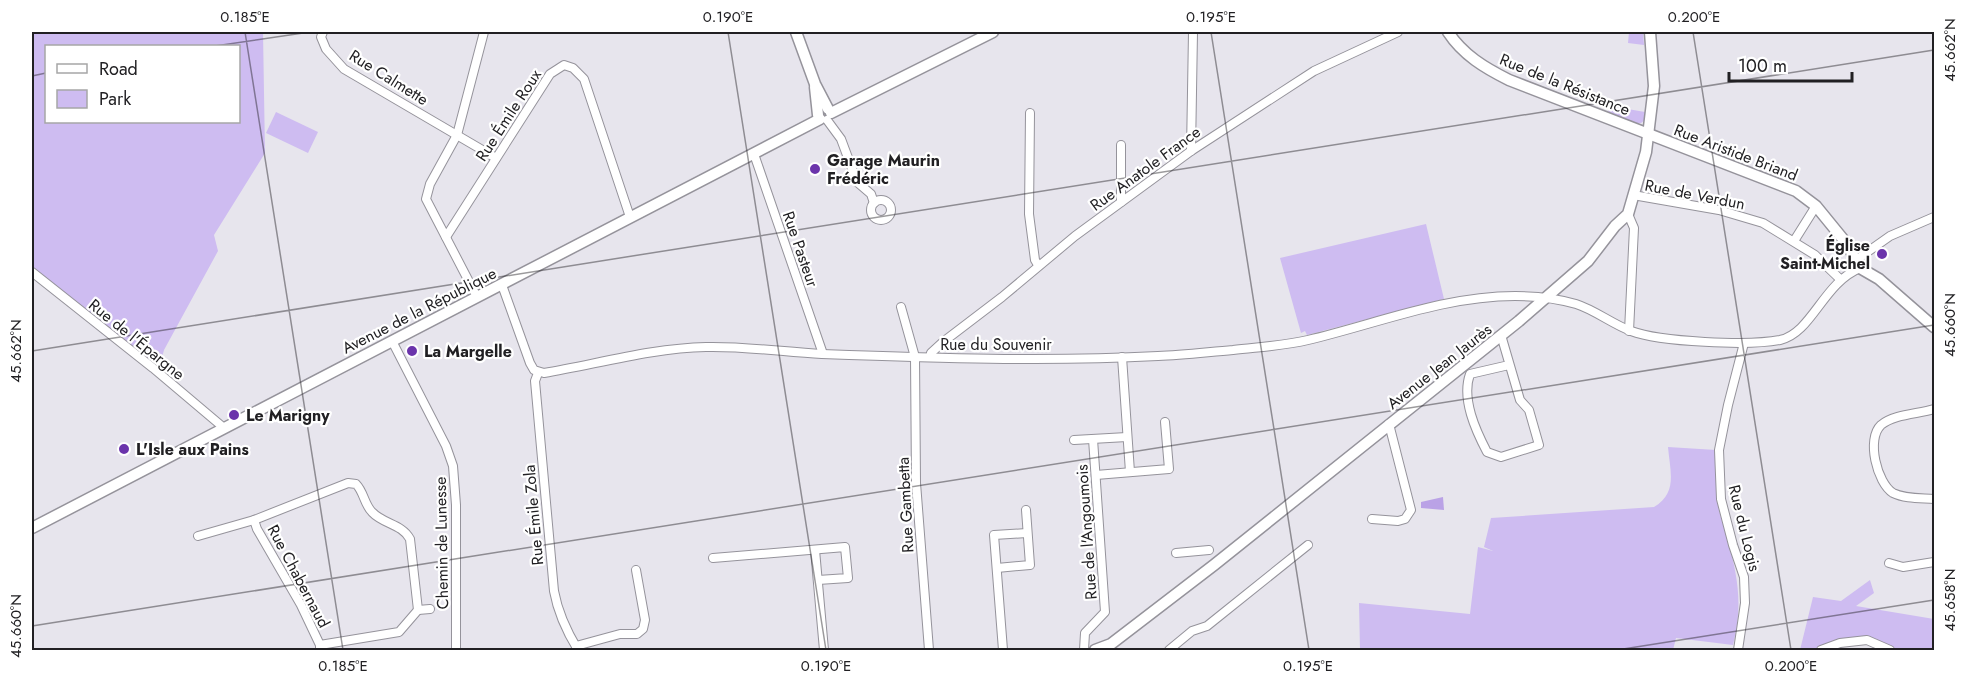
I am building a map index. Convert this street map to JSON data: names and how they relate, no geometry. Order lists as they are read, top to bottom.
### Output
{
  "streets": {
    "main road": [
      "Rue de la Résistance",
      "Rue Aristide Briand",
      "Avenue de la République",
      "Avenue Jean Jaurès"
    ],
    "street": [
      "Rue Calmette",
      "Rue Émile Roux",
      "Rue Anatole France",
      "Rue de Verdun",
      "Rue Pasteur",
      "Rue de l'Épargne",
      "Rue du Souvenir",
      "Rue Gambetta",
      "Rue Émile Zola",
      "Rue du Logis",
      "Rue de l'Angoumois",
      "Chemin de Lunesse",
      "Rue Chabernaud"
    ]
  },
  "crossings": [
    ["Rue Calmette", "Rue Émile Roux"],
    ["Rue de la Résistance", "Rue Aristide Briand"],
    ["Rue de la Résistance", "Avenue Jean Jaurès"],
    ["Rue Émile Roux", "Avenue de la République"],
    ["Rue Aristide Briand", "Avenue Jean Jaurès"],
    ["Rue Anatole France", "Rue du Souvenir"],
    ["Rue de Verdun", "Rue du Souvenir"],
    ["Rue de Verdun", "Avenue Jean Jaurès"],
    ["Rue Pasteur", "Avenue de la République"],
    ["Rue Pasteur", "Rue du Souvenir"],
    ["Avenue de la République", "Rue de l'Épargne"],
    ["Avenue de la République", "Chemin de Lunesse"],
    ["Rue du Souvenir", "Avenue Jean Jaurès"],
    ["Rue du Souvenir", "Rue Gambetta"],
    ["Rue du Souvenir", "Rue Émile Zola"],
    ["Rue du Souvenir", "Rue du Logis"]
  ],
  "places": [
    "Garage Maurin Frédéric",
    "Église Saint-Michel",
    "La Margelle",
    "Le Marigny",
    "L'Isle aux Pains"
  ],
  "legend": ["Road", "Park"],
  "scale_bar": "100 m",
  "coordinates": [
    "0.185°E",
    "0.190°E",
    "0.195°E",
    "0.200°E",
    "45.662°N",
    "45.660°N",
    "45.658°N"
  ]
}
